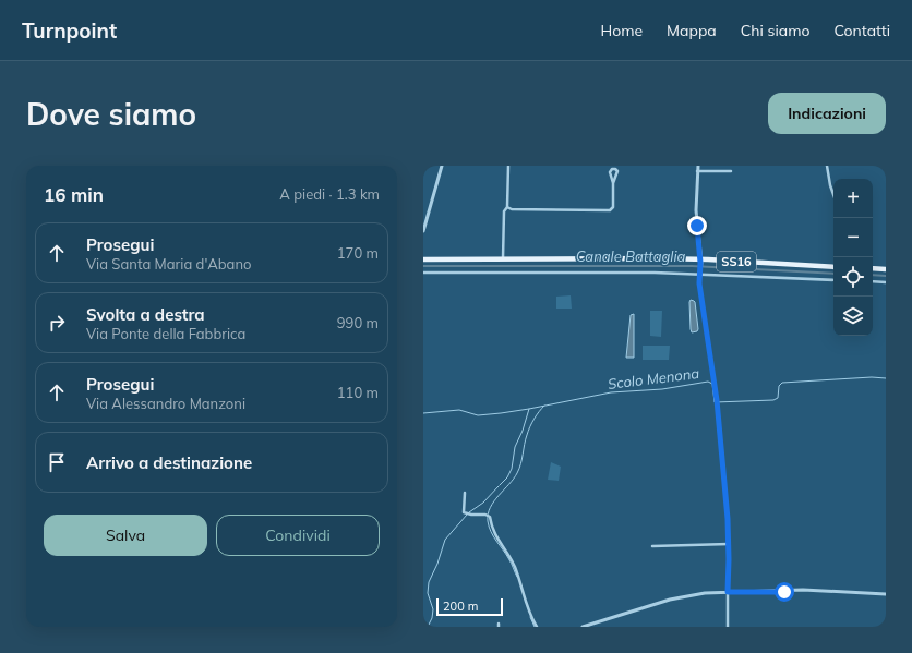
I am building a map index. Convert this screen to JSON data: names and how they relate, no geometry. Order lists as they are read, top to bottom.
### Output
{
  "streets": {
    "main road": ["SS16"]
  },
  "water": ["Canale Battaglia", "Scolo Menona"],
  "scale_bar": "200 m",
  "page": {
    "header": "Turnpoint",
    "nav": [
      "Home",
      "Mappa",
      "Chi siamo",
      "Contatti"
    ],
    "buttons": [
      "Indicazioni",
      ["Salva", "Condividi"]
    ],
    "title": "Dove siamo",
    "heading": ["16 min", "A piedi · 1.3 km"],
    "map_buttons": ["+", "−"],
    "list": [
      ["Prosegui", "Via Santa Maria d'Abano", "170 m"],
      ["Svolta a destra", "Via Ponte della Fabbrica", "990 m"],
      ["Prosegui", "Via Alessandro Manzoni", "110 m"],
      "Arrivo a destinazione"
    ],
    "scale": "200 m"
  }
}
